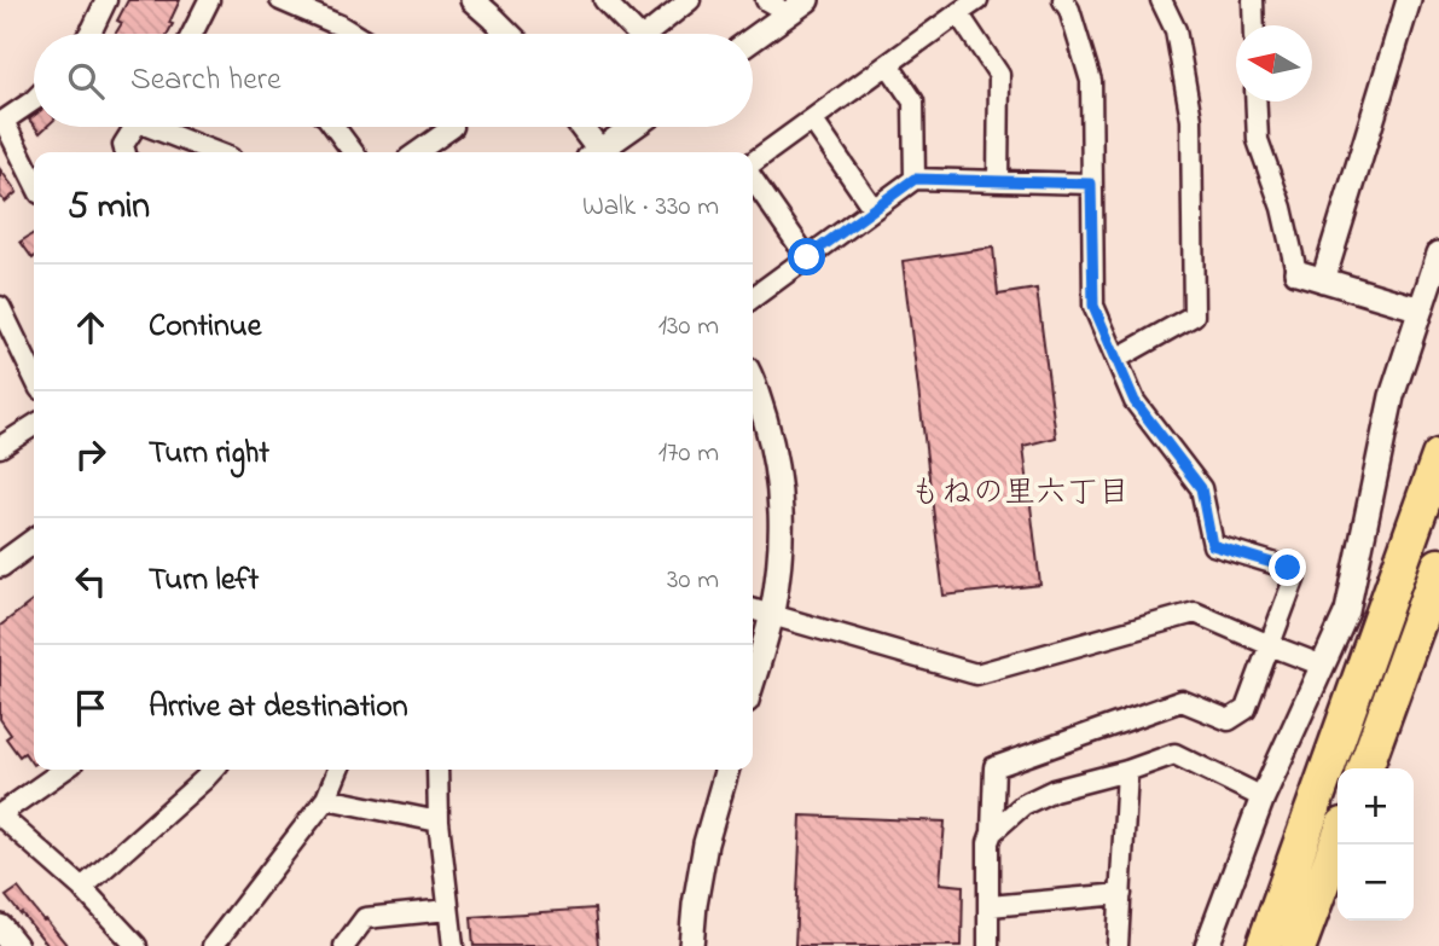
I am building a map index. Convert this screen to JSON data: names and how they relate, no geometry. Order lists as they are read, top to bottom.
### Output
{
  "districts": ["もねの里六丁目"],
  "north": "left",
  "page": {
    "search": "Search here",
    "heading": ["5 min", "Walk · 330 m"],
    "list": [
      ["Continue", "130 m"],
      ["Turn right", "170 m"],
      ["Turn left", "30 m"],
      "Arrive at destination"
    ],
    "map_buttons": ["+", "−"]
  }
}
